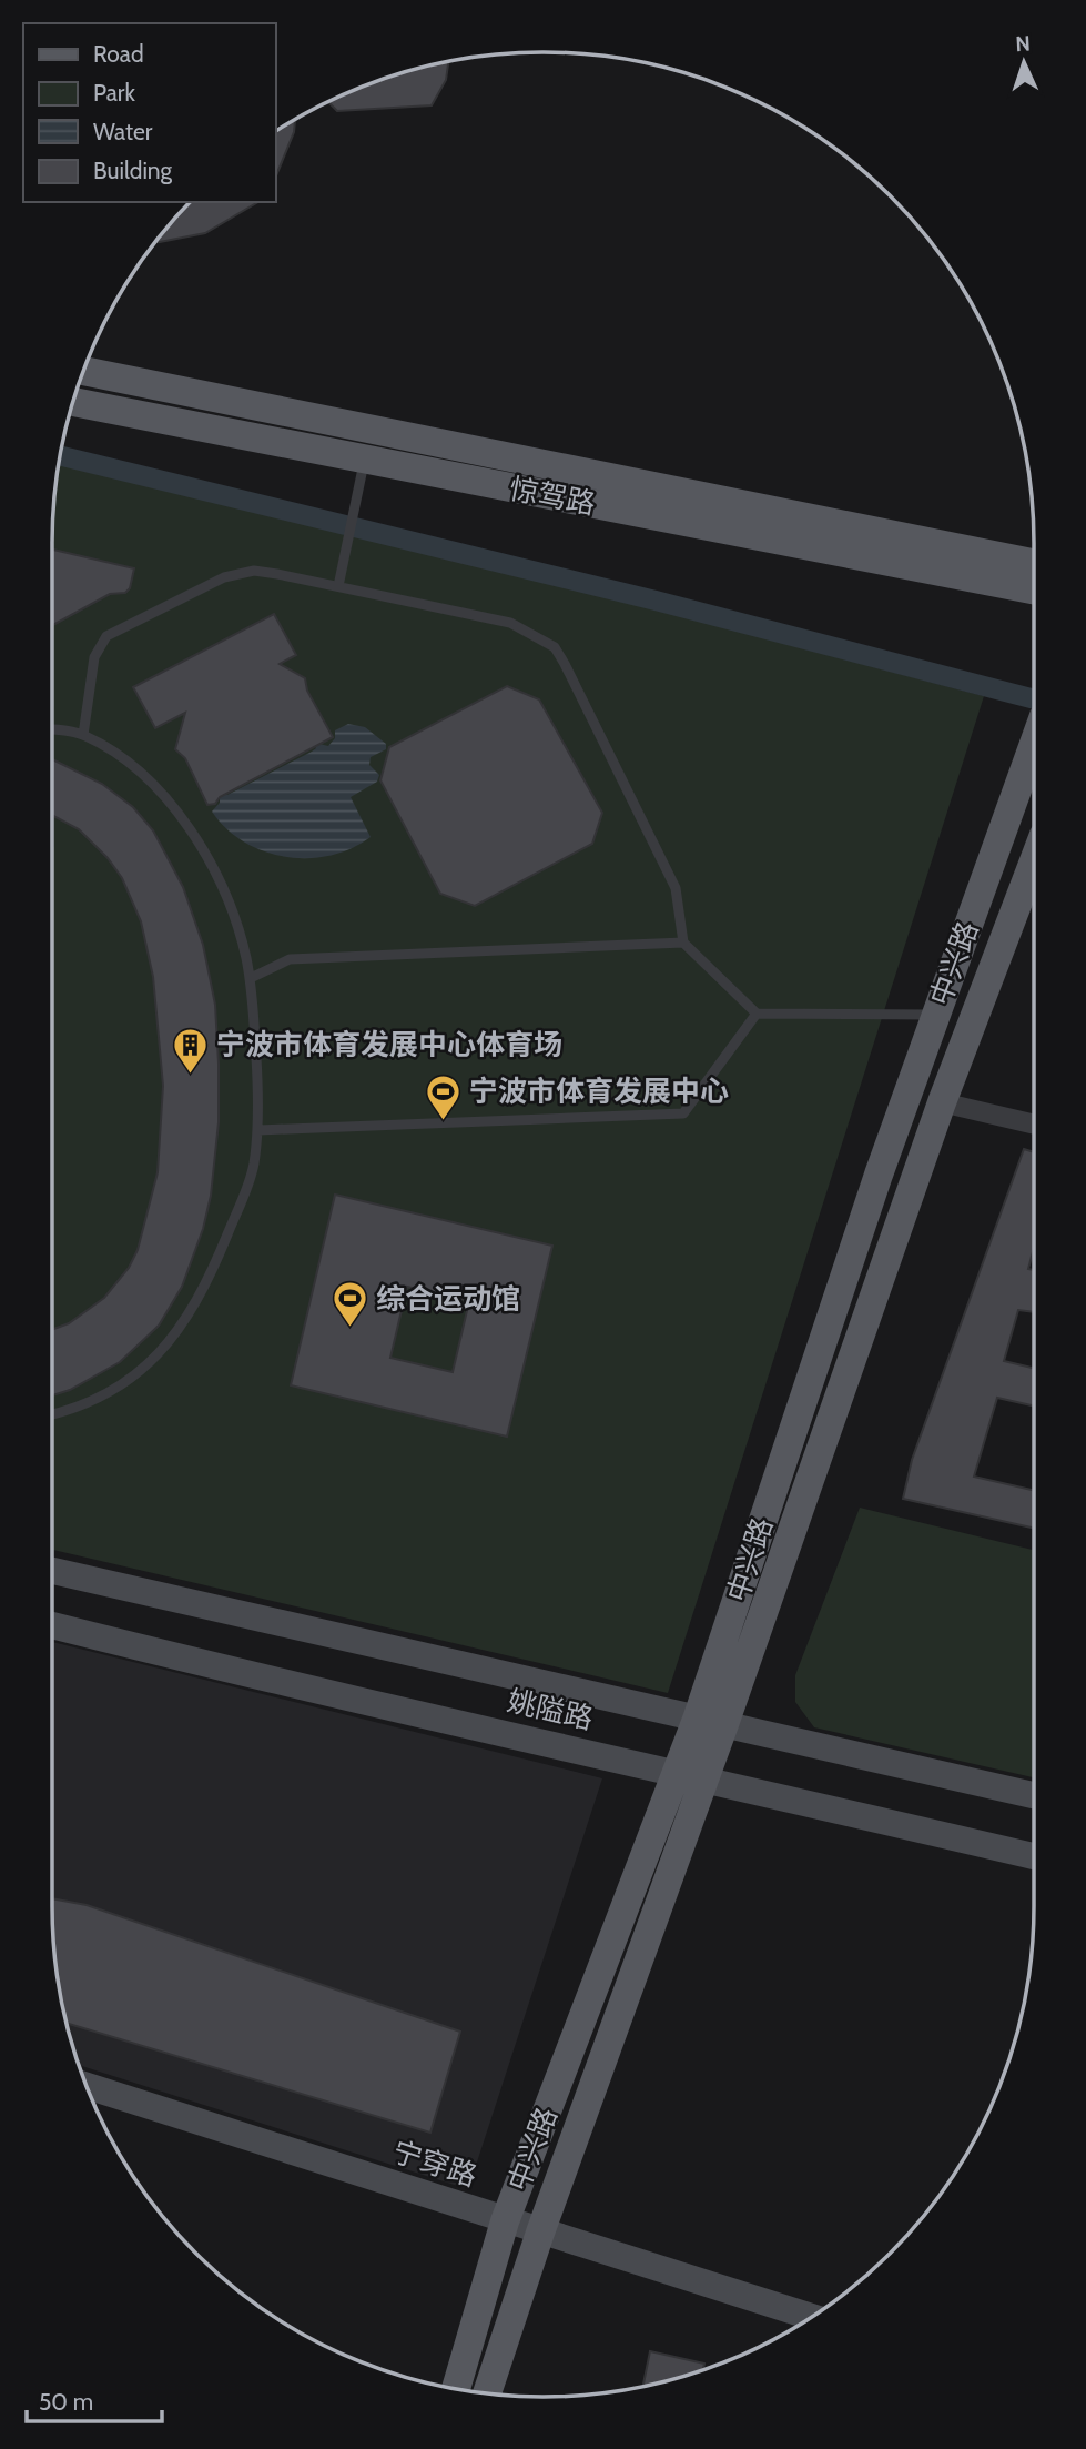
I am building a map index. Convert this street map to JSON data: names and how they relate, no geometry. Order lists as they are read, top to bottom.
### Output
{
  "streets": {
    "main road": [
      "惊驾路",
      "中兴路",
      "姚隘路",
      "宁穿路"
    ]
  },
  "crossings": [
    ["中兴路", "姚隘路"],
    ["中兴路", "宁穿路"]
  ],
  "places": {
    "building": ["宁波市体育发展中心体育场"],
    "sports": ["宁波市体育发展中心", "综合运动馆"]
  },
  "legend": [
    "Road",
    "Park",
    "Water",
    "Building"
  ],
  "scale_bar": "50 m",
  "north": "top"
}
